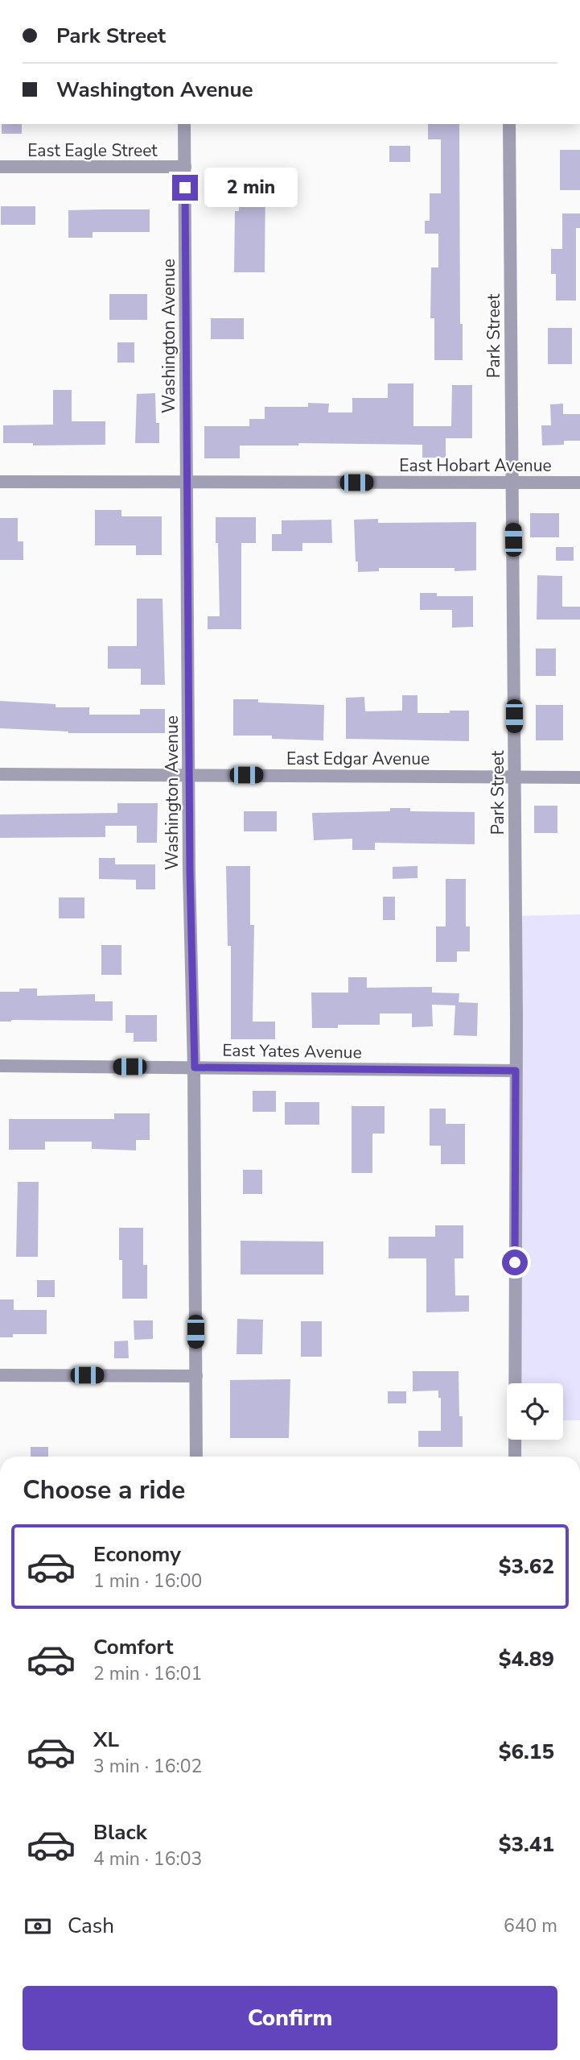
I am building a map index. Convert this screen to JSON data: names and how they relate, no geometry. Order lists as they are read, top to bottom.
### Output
{
  "streets": {
    "street": [
      "East Eagle Street",
      "Washington Avenue",
      "Park Street",
      "East Hobart Avenue",
      "East Edgar Avenue",
      "East Yates Avenue"
    ]
  },
  "crossings": [
    ["East Eagle Street", "Washington Avenue"],
    ["Washington Avenue", "East Hobart Avenue"],
    ["Washington Avenue", "East Edgar Avenue"],
    ["Washington Avenue", "East Yates Avenue"],
    ["Park Street", "East Hobart Avenue"],
    ["Park Street", "East Edgar Avenue"],
    ["Park Street", "East Yates Avenue"]
  ],
  "page": {
    "banner": ["Park Street", "Washington Avenue"],
    "bubble": "2 min",
    "heading": "Choose a ride",
    "list": [
      {
        "name": "Economy",
        "note": "1 min · 16:00",
        "value": "$3.62"
      },
      {
        "name": "Comfort",
        "note": "2 min · 16:01",
        "value": "$4.89"
      },
      {
        "name": "XL",
        "note": "3 min · 16:02",
        "value": "$6.15"
      },
      {
        "name": "Black",
        "note": "4 min · 16:03",
        "value": "$3.41"
      }
    ],
    "pay": ["Cash", "640 m"],
    "buttons": "Confirm"
  }
}
